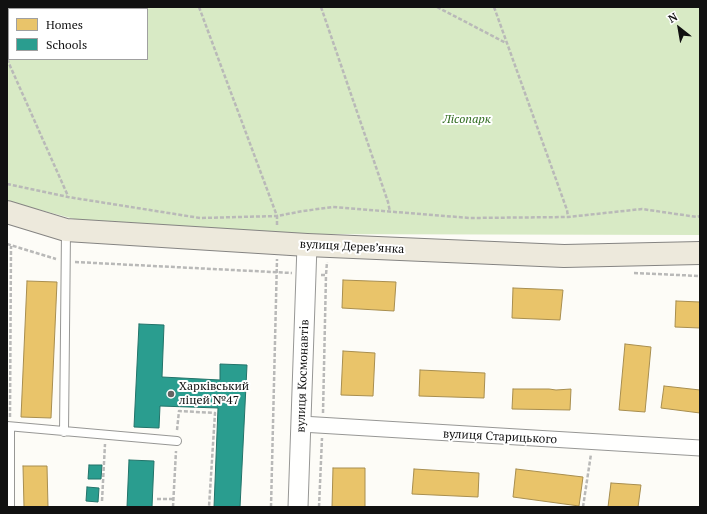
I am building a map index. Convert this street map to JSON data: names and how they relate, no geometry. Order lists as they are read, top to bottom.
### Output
{
  "streets": {
    "main road": ["вулиця Дерев’янка"],
    "street": ["вулиця Космонавтів", "вулиця Старицького"]
  },
  "crossings": [
    ["вулиця Дерев’янка", "вулиця Космонавтів"],
    ["вулиця Космонавтів", "вулиця Старицького"]
  ],
  "parks": ["Лісопарк"],
  "places": ["Харківський ліцей №47"],
  "legend": ["Homes", "Schools"],
  "north": "top left"
}
